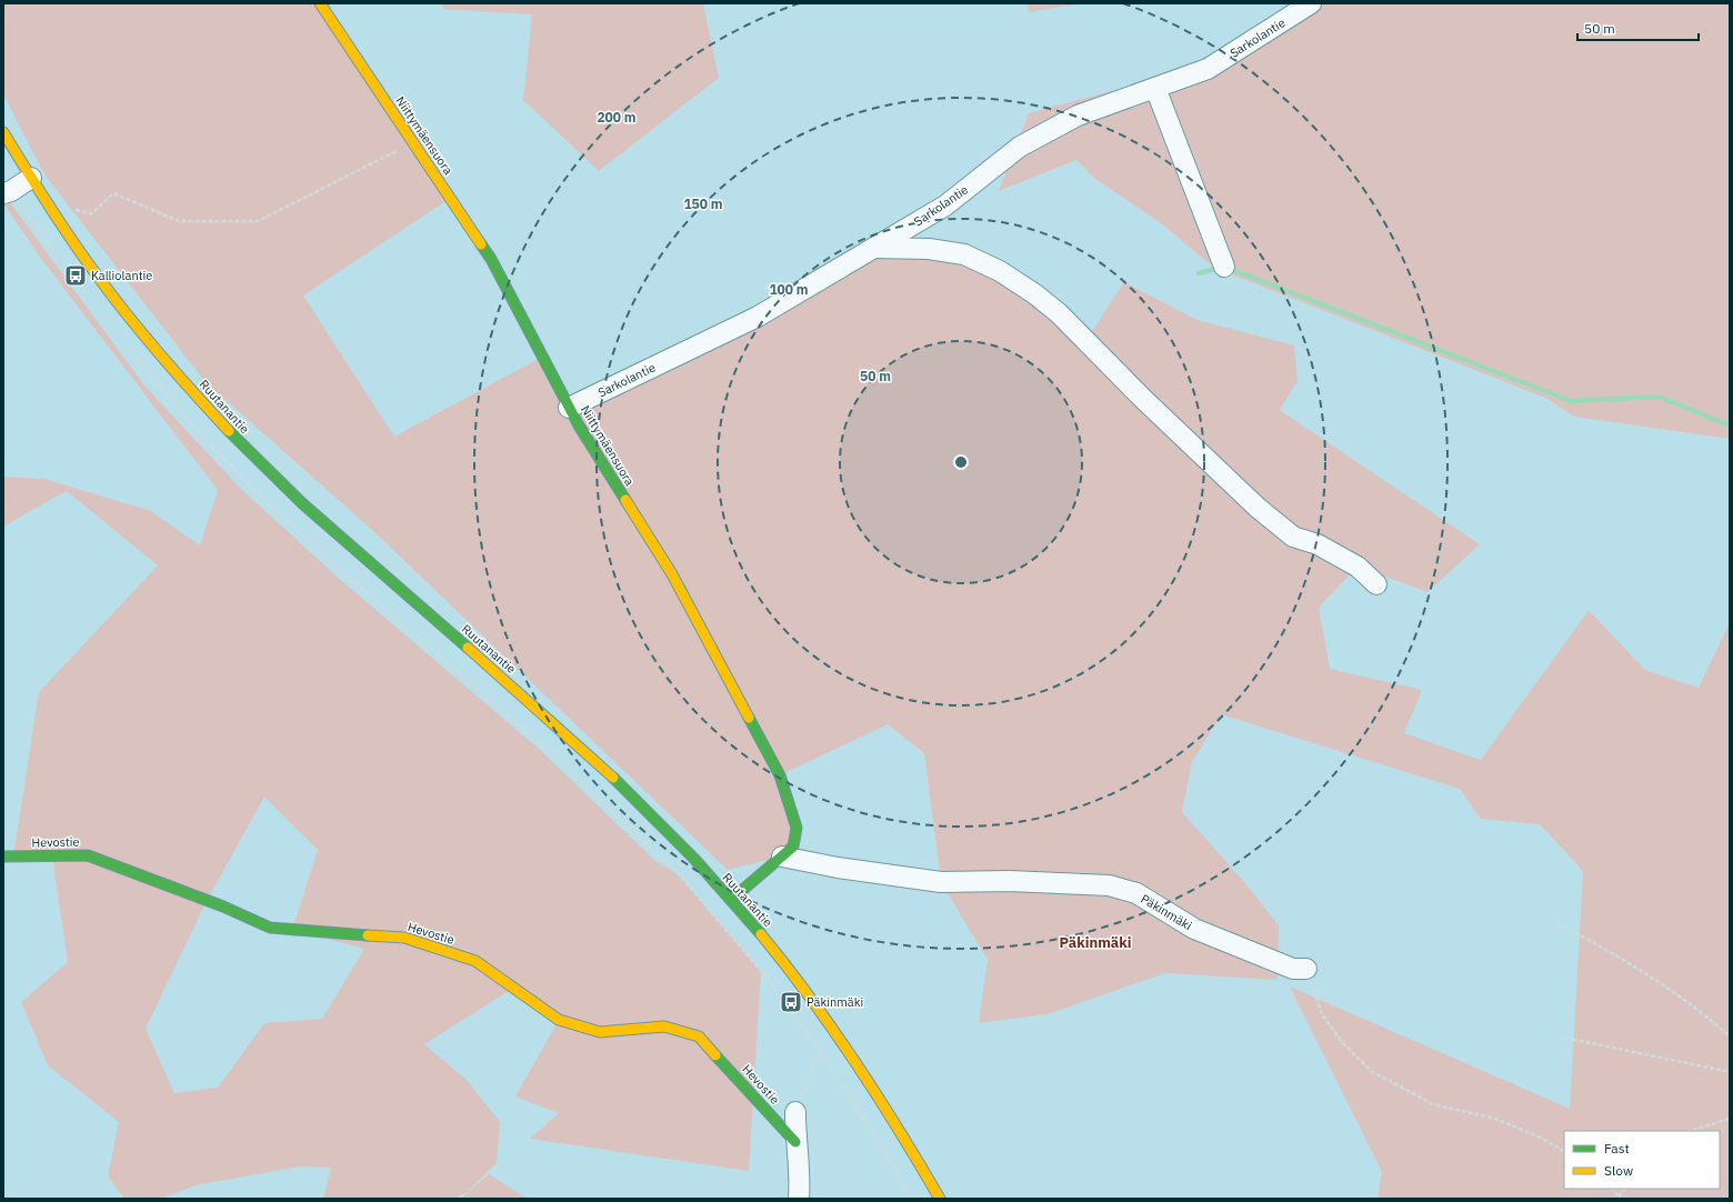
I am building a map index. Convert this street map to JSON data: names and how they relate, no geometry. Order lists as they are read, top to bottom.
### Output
{
  "streets": {
    "street": [
      "Sarkolantie",
      "Niittymäensuora",
      "Ruutanantie",
      "Hevostie",
      "Päkinmäki"
    ]
  },
  "crossings": [
    ["Sarkolantie", "Niittymäensuora"],
    ["Niittymäensuora", "Ruutanantie"],
    ["Niittymäensuora", "Päkinmäki"]
  ],
  "districts": ["Päkinmäki"],
  "places": {
    "bus stop": ["Kalliolantie", "Päkinmäki"]
  },
  "legend": ["Fast", "Slow"],
  "scale_bar": "50 m",
  "rings": [
    "200 m",
    "150 m",
    "100 m",
    "50 m"
  ]
}
